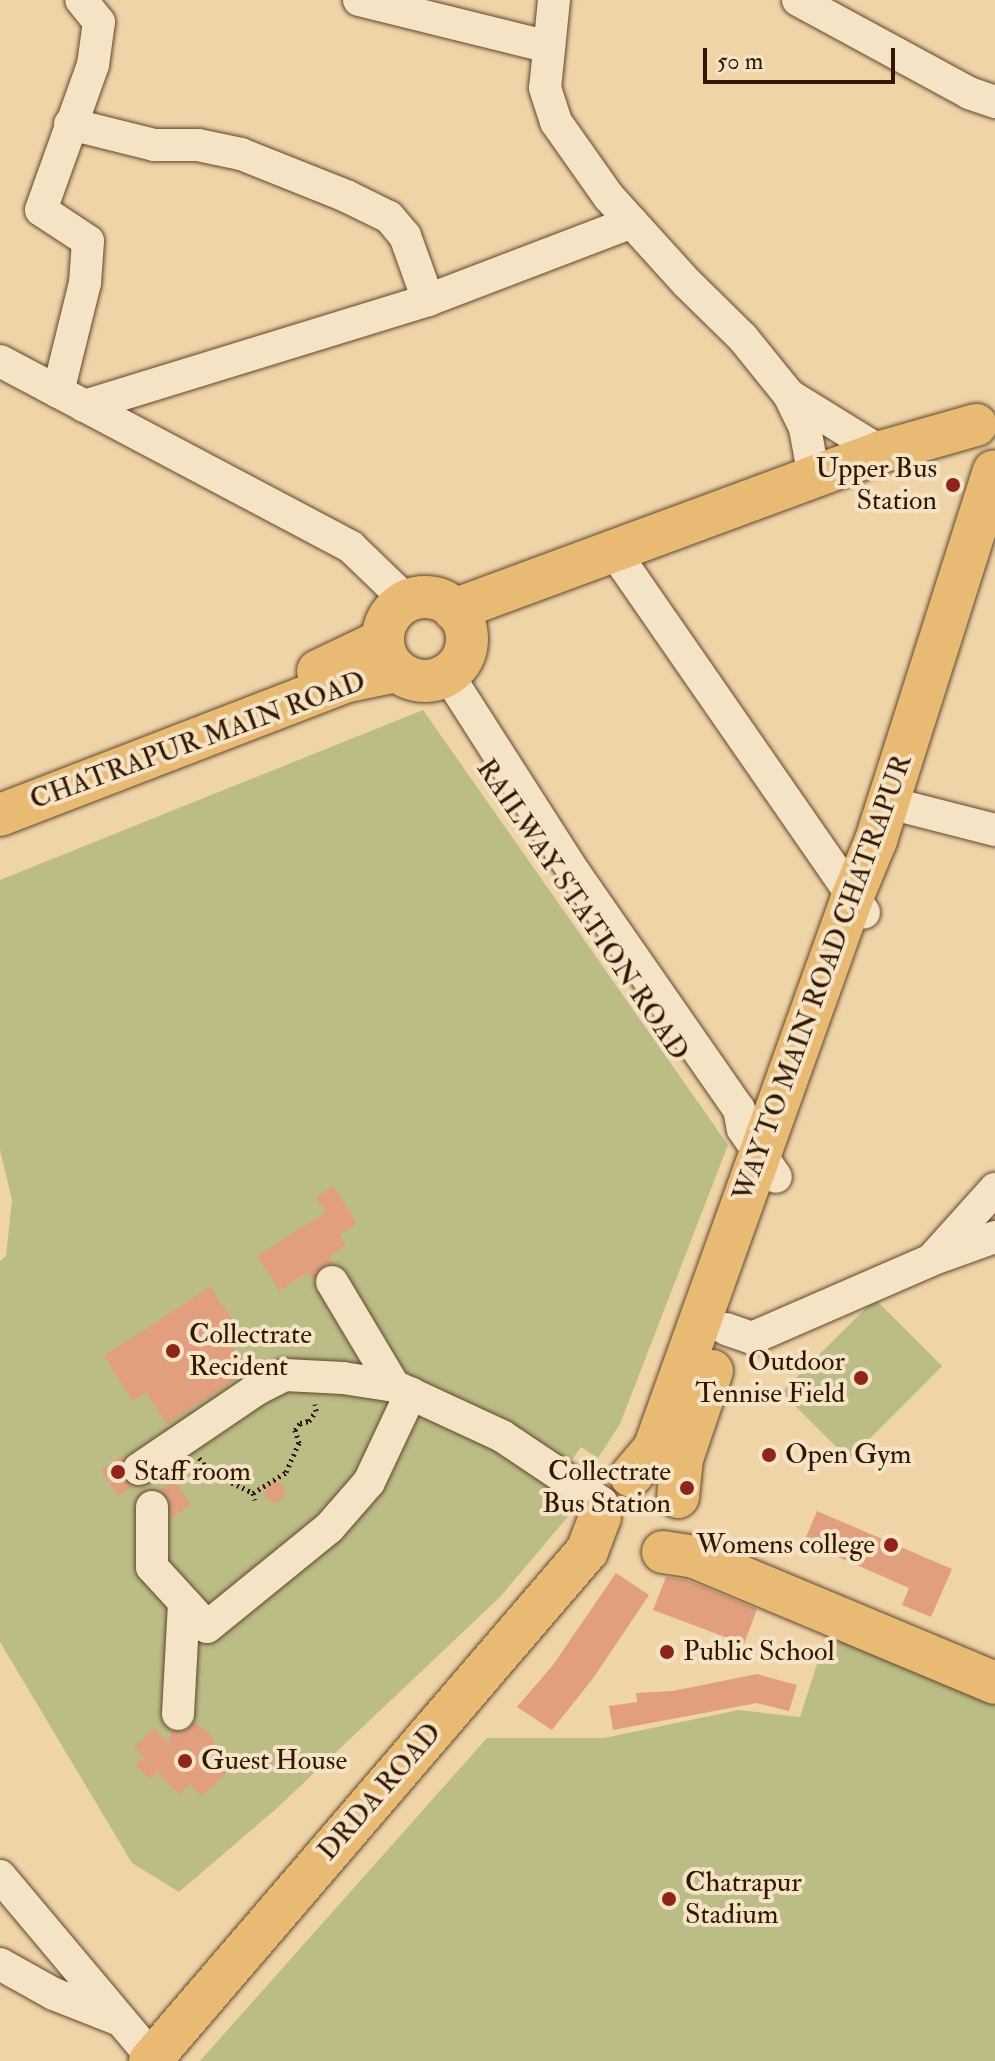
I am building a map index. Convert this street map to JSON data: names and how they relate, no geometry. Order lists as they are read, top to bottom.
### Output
{
  "streets": {
    "main road": ["CHATRAPUR MAIN ROAD", "WAY TO MAIN ROAD CHATRAPUR", "DRDA ROAD"],
    "street": ["RAILWAY STATION ROAD"]
  },
  "crossings": [
    ["CHATRAPUR MAIN ROAD", "RAILWAY STATION ROAD"],
    ["RAILWAY STATION ROAD", "WAY TO MAIN ROAD CHATRAPUR"],
    ["WAY TO MAIN ROAD CHATRAPUR", "DRDA ROAD"]
  ],
  "places": [
    "Upper Bus Station",
    "Collectrate Recident",
    "Outdoor Tennise Field",
    "Open Gym",
    "Staff room",
    "Collectrate Bus Station",
    "Womens college",
    "Public School",
    "Guest House",
    "Chatrapur Stadium"
  ],
  "scale_bar": "50 m"
}
